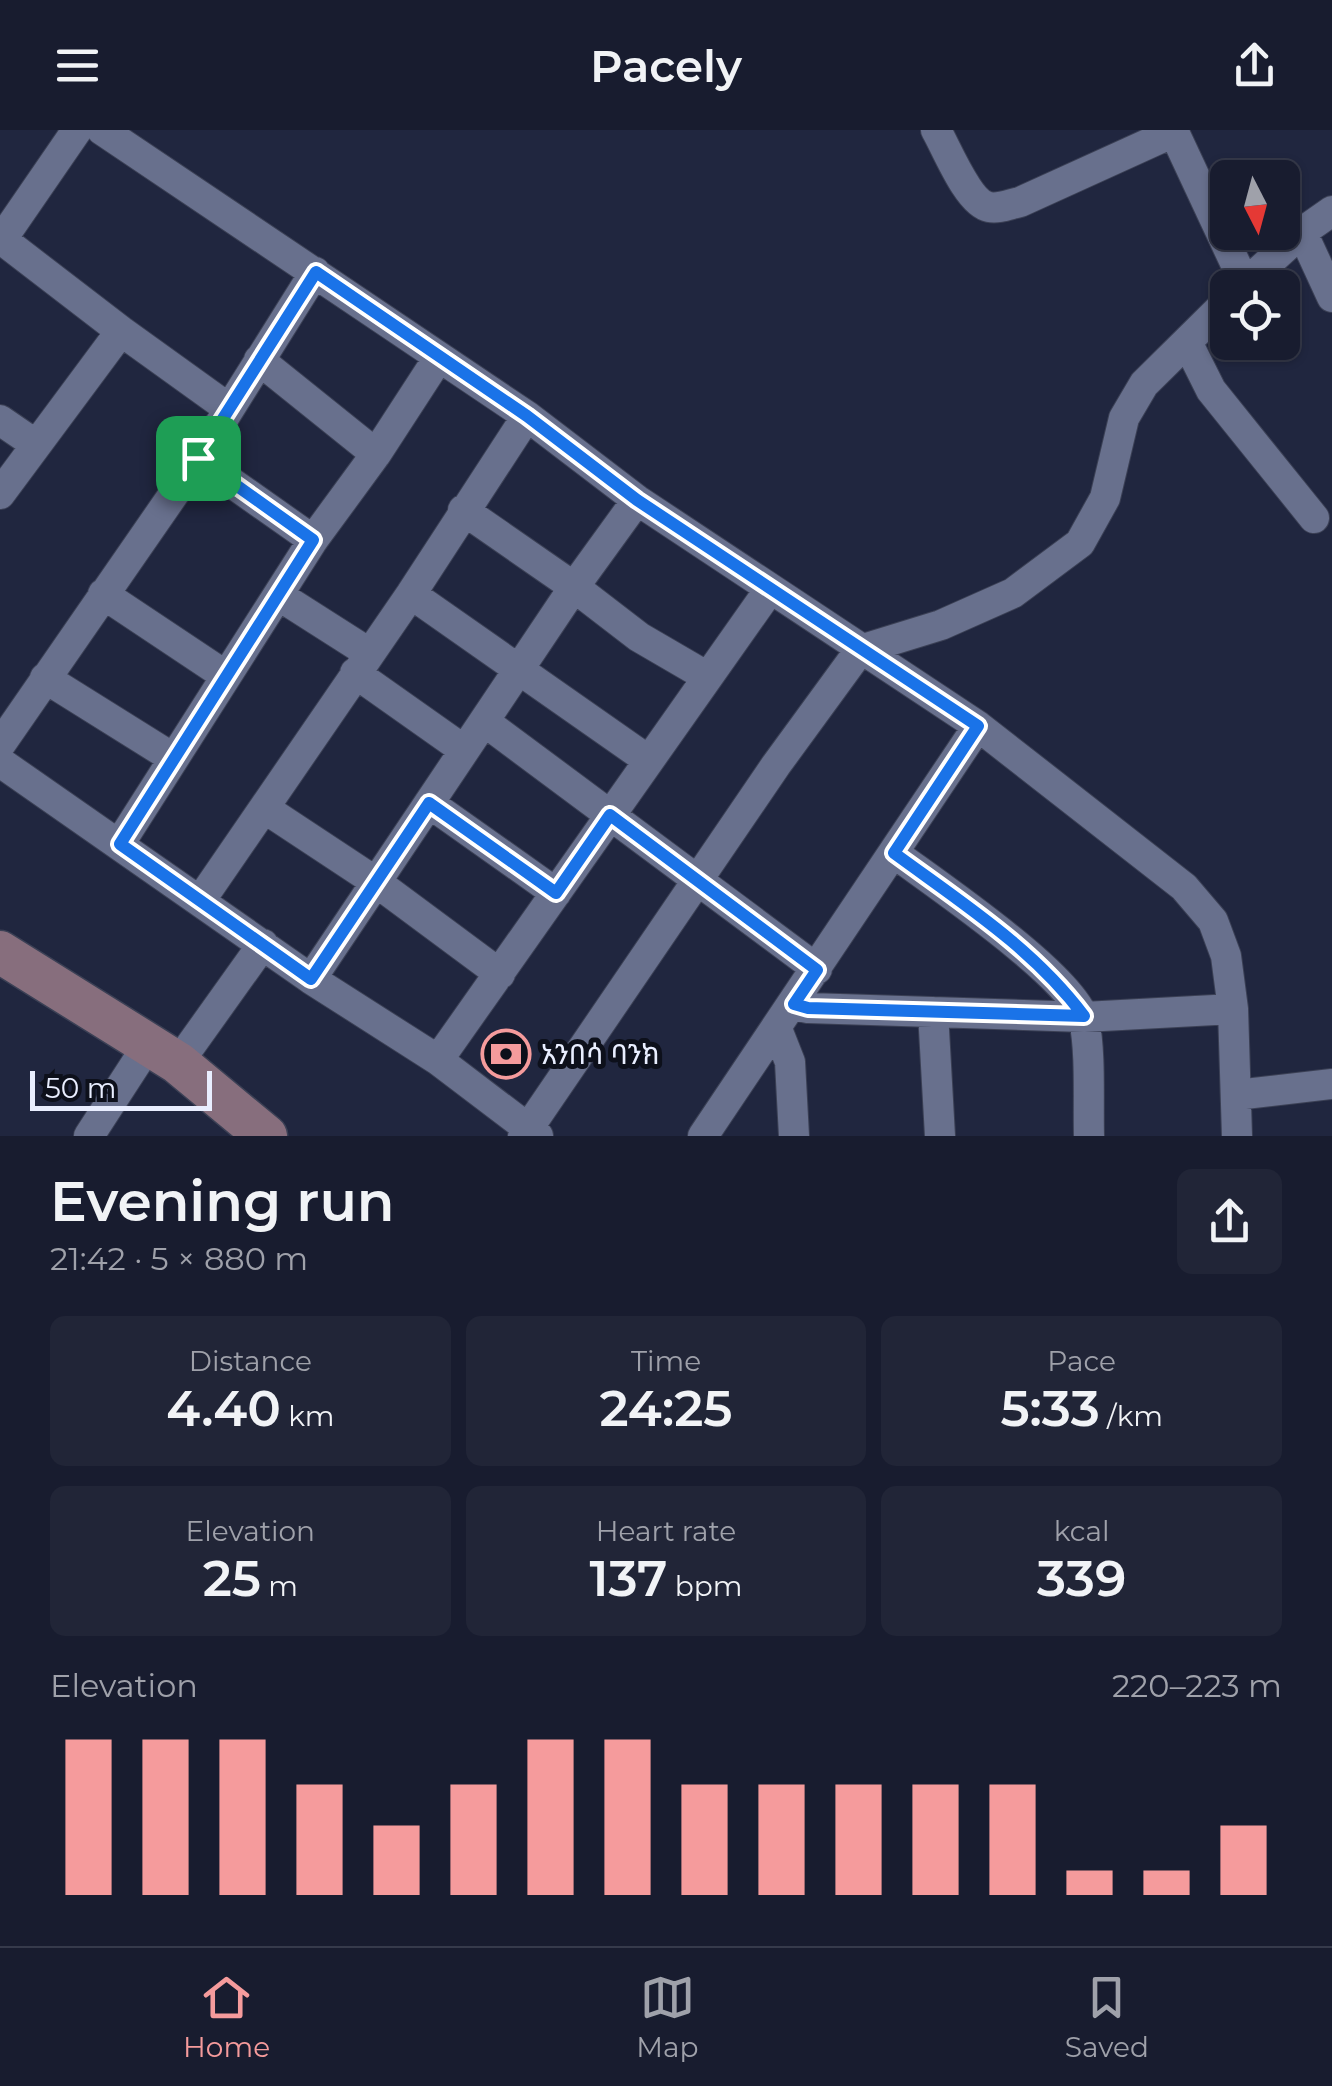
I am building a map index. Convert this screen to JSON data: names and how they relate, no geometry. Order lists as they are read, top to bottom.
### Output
{
  "places": {
    "bank": ["አንበሳ ባንክ"]
  },
  "scale_bar": "50 m",
  "north": "bottom",
  "page": {
    "header": "Pacely",
    "scale": "50 m",
    "heading": ["Evening run", "21:42 · 5 × 880 m"],
    "stats": [
      ["Distance", "4.40 km"],
      ["Time", "24:25"],
      ["Pace", "5:33 /km"],
      ["Elevation", "25 m"],
      ["Heart rate", "137 bpm"],
      ["kcal", "339"]
    ],
    "chart": ["Elevation", "220–223 m"],
    "tabs": ["Home", "Map", "Saved"]
  }
}
